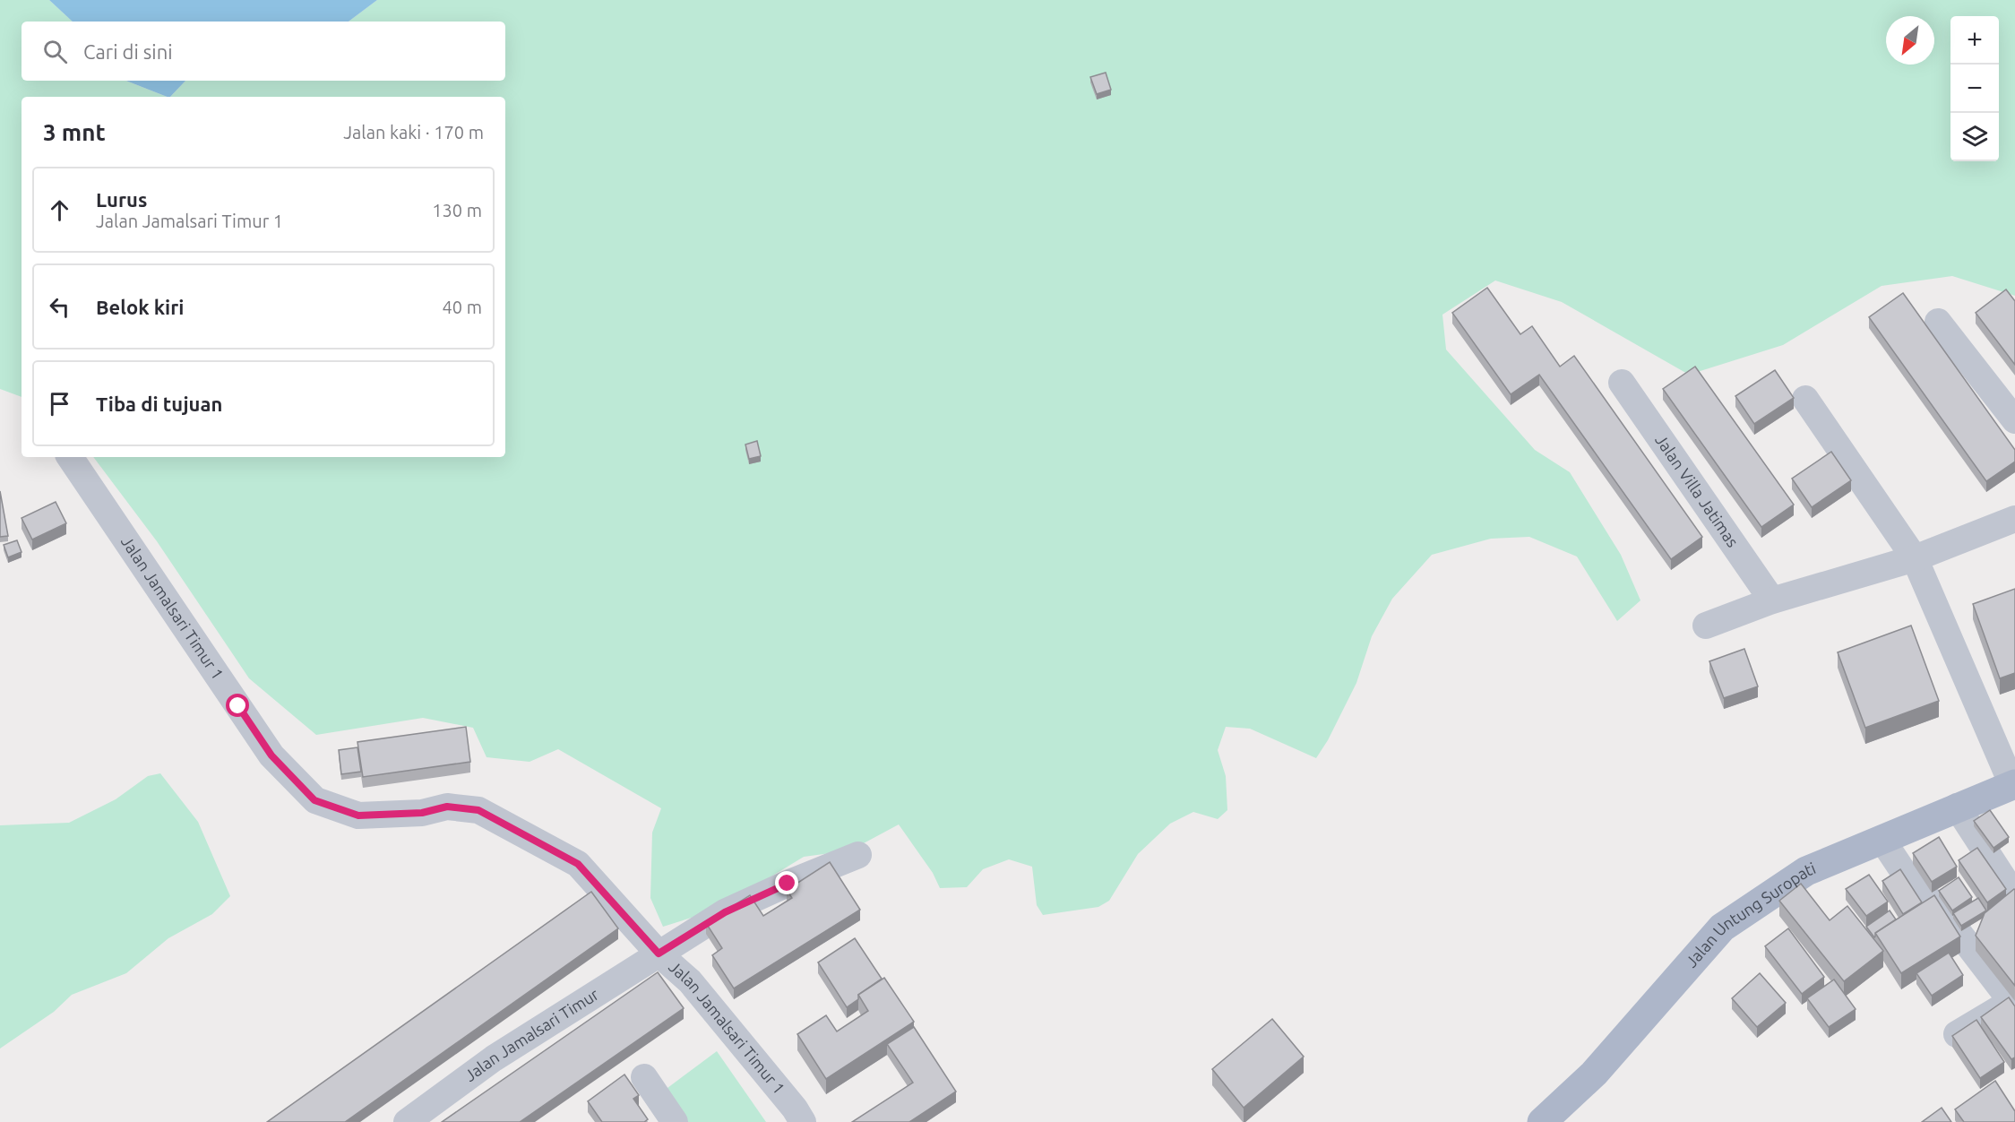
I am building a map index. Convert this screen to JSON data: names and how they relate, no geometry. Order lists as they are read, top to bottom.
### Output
{
  "streets": {
    "main road": ["Jalan Untung Suropati"],
    "street": ["Jalan Villa Jatimas", "Jalan Jamalsari Timur 1", "Jalan Jamalsari Timur"]
  },
  "crossings": [
    ["Jalan Jamalsari Timur 1", "Jalan Jamalsari Timur"]
  ],
  "north": "bottom left",
  "page": {
    "map_buttons": ["+", "−"],
    "search": "Cari di sini",
    "heading": ["3 mnt", "Jalan kaki · 170 m"],
    "list": [
      ["Lurus", "Jalan Jamalsari Timur 1", "130 m"],
      ["Belok kiri", "40 m"],
      "Tiba di tujuan"
    ]
  }
}
